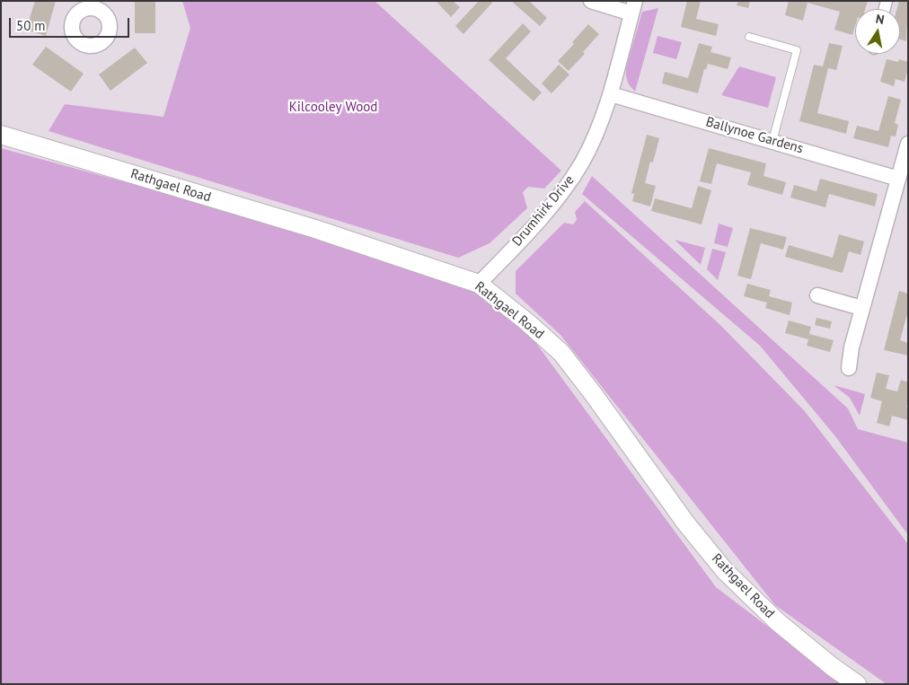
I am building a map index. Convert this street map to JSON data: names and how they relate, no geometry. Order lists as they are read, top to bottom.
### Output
{
  "streets": {
    "street": ["Ballynoe Gardens", "Rathgael Road", "Drumhirk Drive"]
  },
  "crossings": [
    ["Ballynoe Gardens", "Drumhirk Drive"],
    ["Rathgael Road", "Drumhirk Drive"]
  ],
  "parks": ["Kilcooley Wood"],
  "scale_bar": "50 m",
  "north": "top"
}
